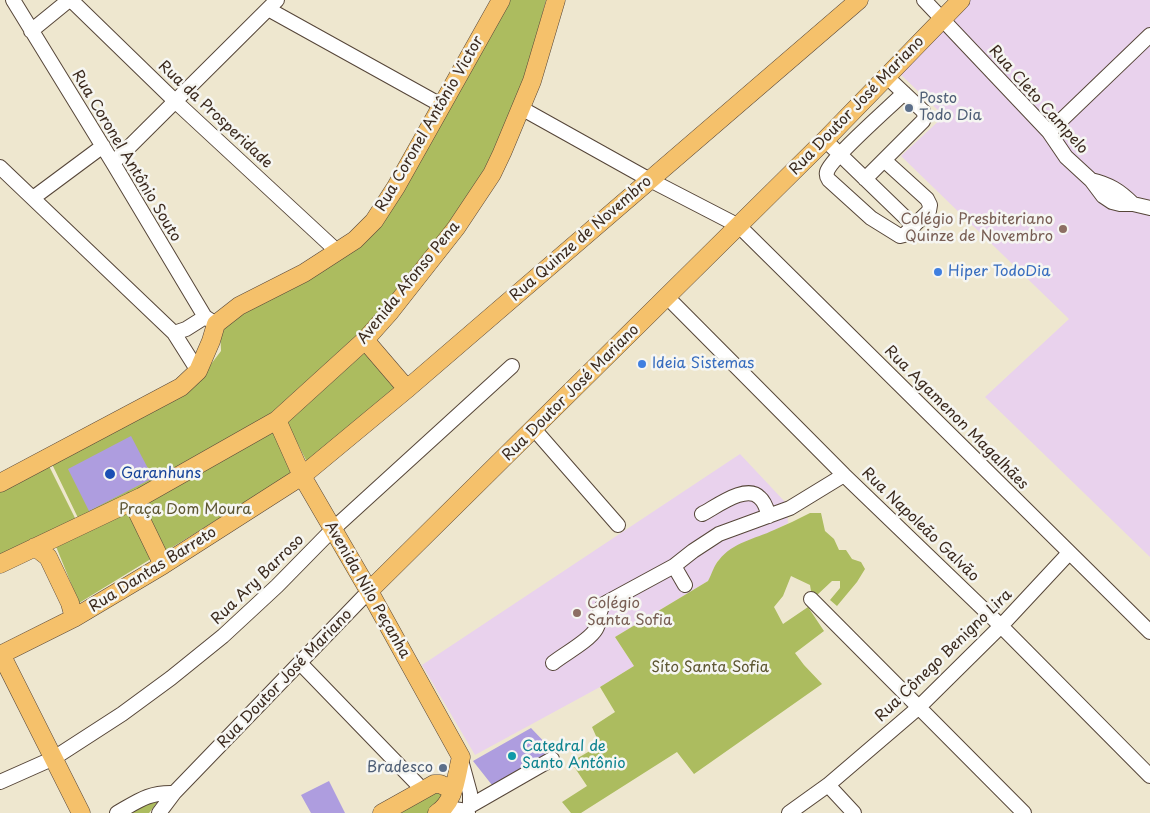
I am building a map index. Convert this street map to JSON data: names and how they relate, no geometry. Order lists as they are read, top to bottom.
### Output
{
  "streets": {
    "main road": [
      "Rua Doutor José Mariano",
      "Rua Coronel Antônio Victor",
      "Rua Quinze de Novembro",
      "Avenida Afonso Pena",
      "Rua Dantas Barreto",
      "Avenida Nilo Peçanha"
    ],
    "street": [
      "Rua Cleto Campelo",
      "Rua da Prosperidade",
      "Rua Coronel Antônio Souto",
      "Rua Agamenon Magalhães",
      "Rua Napoleão Galvão",
      "Rua Ary Barroso",
      "Rua Cônego Benigno Lira"
    ]
  },
  "crossings": [
    ["Rua Cleto Campelo", "Rua Doutor José Mariano"],
    ["Rua Doutor José Mariano", "Rua Agamenon Magalhães"],
    ["Rua Doutor José Mariano", "Rua Napoleão Galvão"],
    ["Rua Doutor José Mariano", "Avenida Nilo Peçanha"],
    ["Rua da Prosperidade", "Rua Coronel Antônio Victor"],
    ["Rua Coronel Antônio Victor", "Rua Coronel Antônio Souto"],
    ["Rua Quinze de Novembro", "Rua Agamenon Magalhães"],
    ["Rua Quinze de Novembro", "Rua Dantas Barreto"],
    ["Rua Quinze de Novembro", "Avenida Nilo Peçanha"],
    ["Avenida Afonso Pena", "Rua Agamenon Magalhães"],
    ["Avenida Afonso Pena", "Avenida Nilo Peçanha"],
    ["Rua Agamenon Magalhães", "Rua Cônego Benigno Lira"],
    ["Rua Napoleão Galvão", "Rua Cônego Benigno Lira"],
    ["Rua Dantas Barreto", "Avenida Nilo Peçanha"],
    ["Rua Ary Barroso", "Avenida Nilo Peçanha"]
  ],
  "parks": ["Praça Dom Moura", "Síto Santa Sofia"],
  "places": [
    "Posto Todo Dia",
    "Colégio Presbiteriano Quinze de Novembro",
    "Hiper TodoDia",
    "Ideia Sistemas",
    "Garanhuns",
    "Colégio Santa Sofia",
    "Catedral de Santo Antônio",
    "Bradesco"
  ]
}
